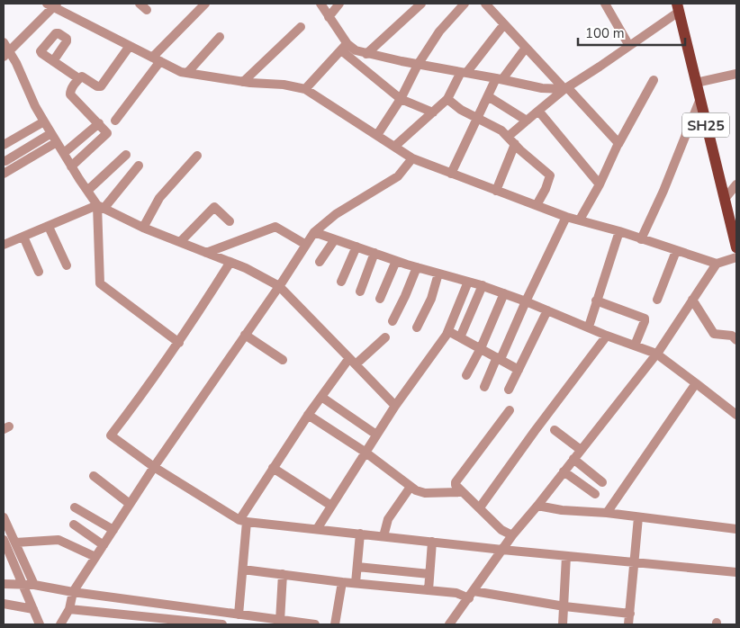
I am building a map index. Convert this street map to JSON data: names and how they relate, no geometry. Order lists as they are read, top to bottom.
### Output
{
  "streets": {
    "main road": ["SH25"]
  },
  "scale_bar": "100 m"
}
